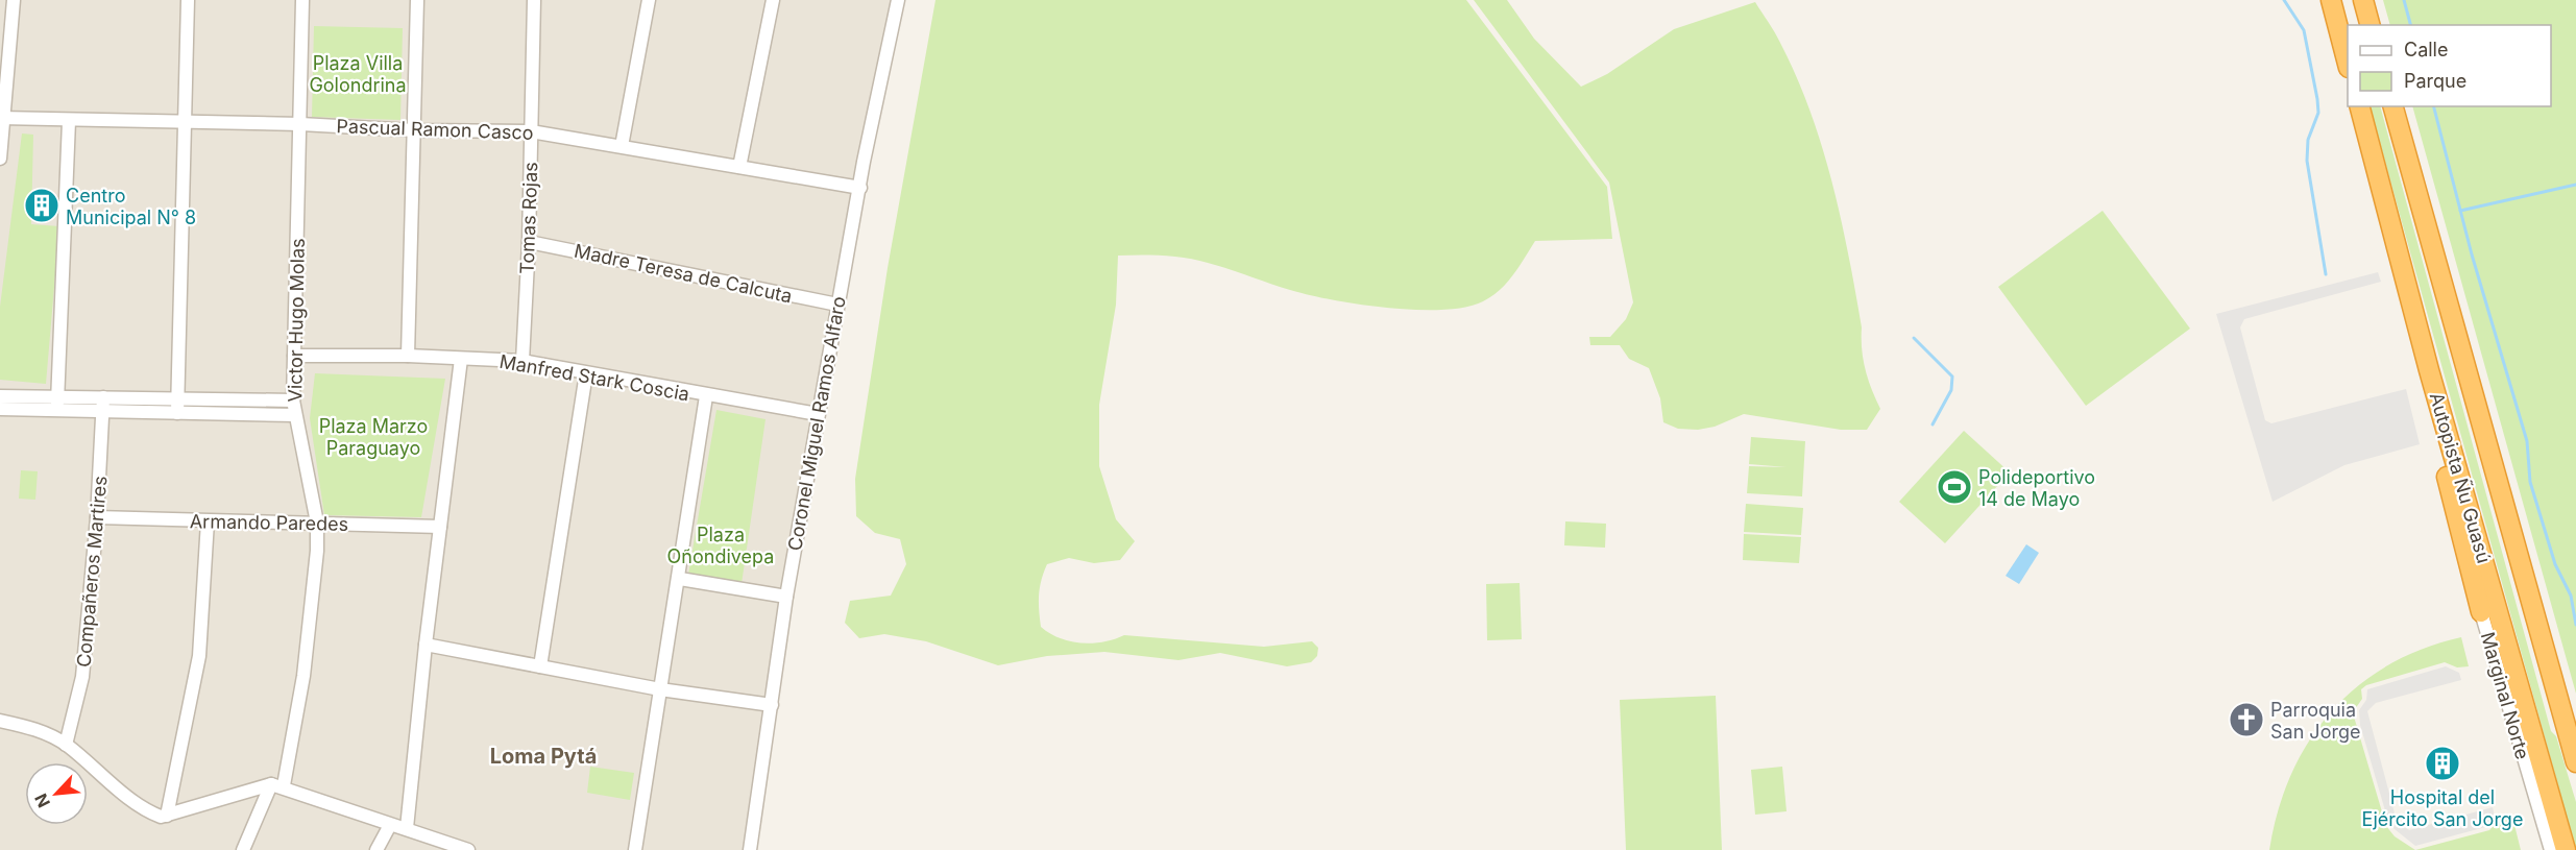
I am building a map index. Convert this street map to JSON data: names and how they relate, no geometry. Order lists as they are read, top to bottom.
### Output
{
  "streets": {
    "highway": ["Autopista Ñu Guasú"],
    "street": [
      "Pascual Ramon Casco",
      "Tomas Rojas",
      "Madre Teresa de Calcuta",
      "Victor Hugo Molas",
      "Manfred Stark Coscia",
      "Coronel Miguel Ramos Alfaro",
      "Armando Paredes",
      "Compañeros Martires",
      "Marginal Norte"
    ]
  },
  "crossings": [
    ["Pascual Ramon Casco", "Tomas Rojas"],
    ["Pascual Ramon Casco", "Victor Hugo Molas"],
    ["Pascual Ramon Casco", "Coronel Miguel Ramos Alfaro"],
    ["Tomas Rojas", "Madre Teresa de Calcuta"],
    ["Tomas Rojas", "Manfred Stark Coscia"],
    ["Madre Teresa de Calcuta", "Coronel Miguel Ramos Alfaro"],
    ["Victor Hugo Molas", "Manfred Stark Coscia"],
    ["Victor Hugo Molas", "Armando Paredes"],
    ["Manfred Stark Coscia", "Coronel Miguel Ramos Alfaro"],
    ["Armando Paredes", "Compañeros Martires"]
  ],
  "districts": ["Loma Pytá"],
  "parks": ["Plaza Villa Golondrina", "Plaza Marzo Paraguayo", "Plaza Oñondivepa"],
  "places": {
    "building": ["Centro Municipal N° 8", "Hospital del Ejército San Jorge"],
    "sports": ["Polideportivo 14 de Mayo"],
    "church": ["Parroquia San Jorge"]
  },
  "legend": ["Calle", "Parque"],
  "north": "bottom left"
}
